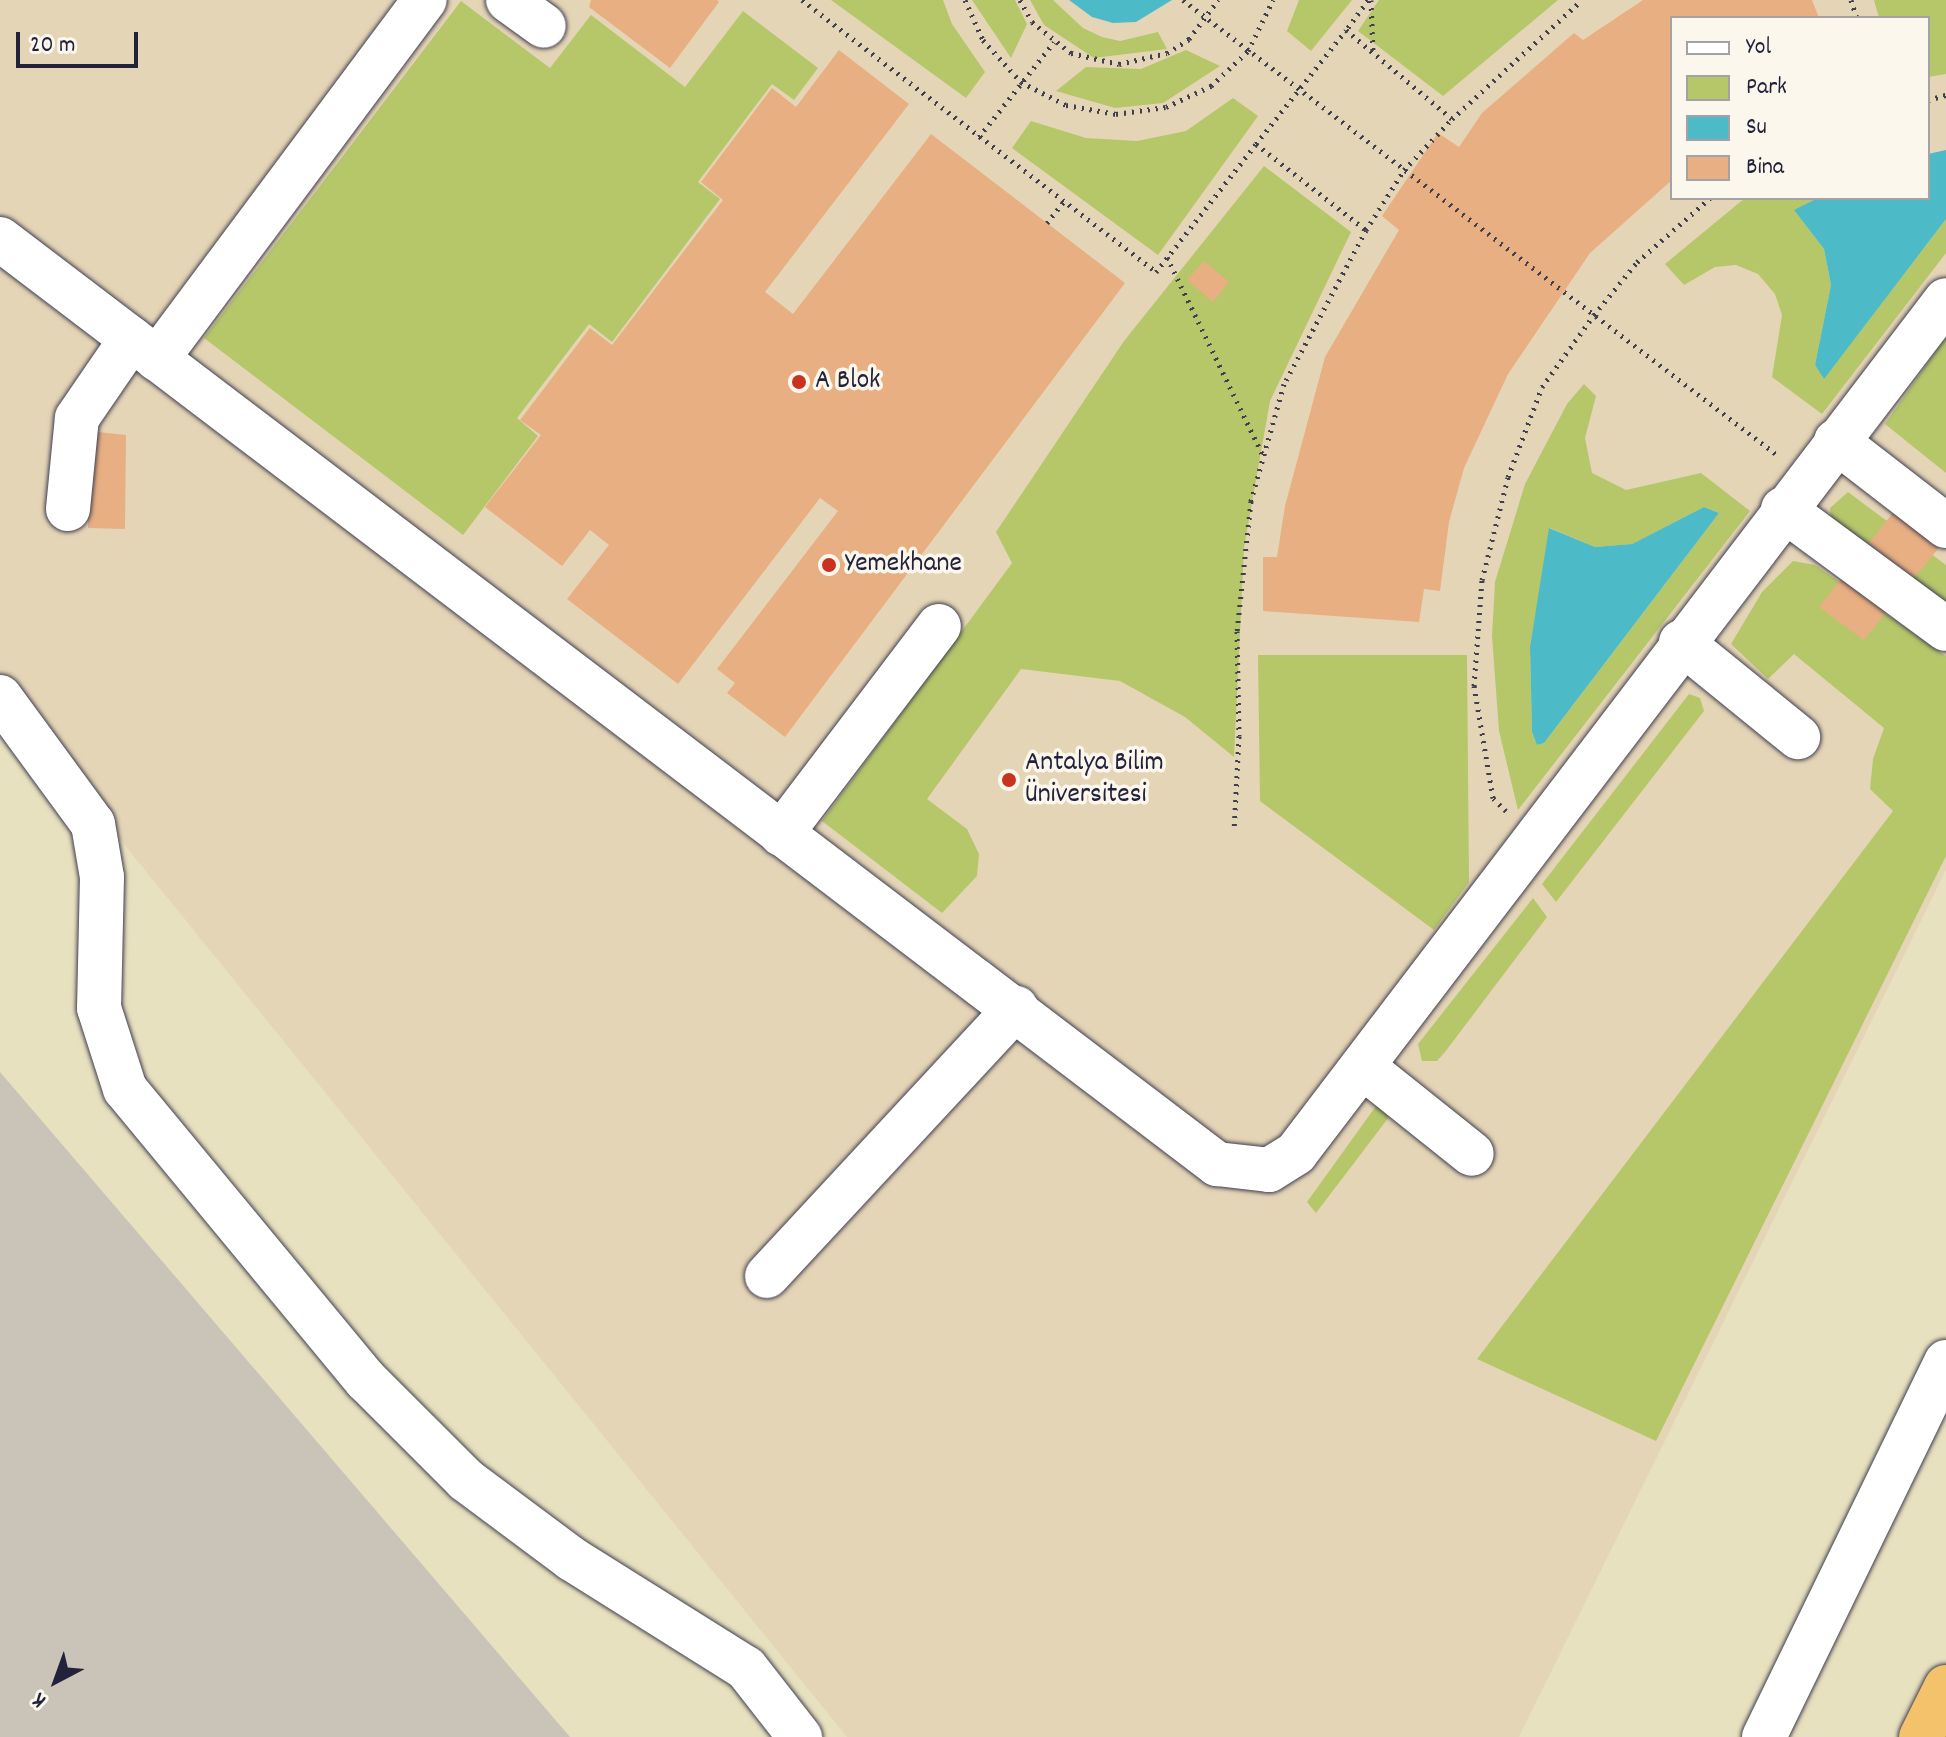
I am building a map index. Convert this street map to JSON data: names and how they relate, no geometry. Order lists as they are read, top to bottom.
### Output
{
  "places": ["A Blok", "Yemekhane", "Antalya Bilim Üniversitesi"],
  "legend": [
    "Yol",
    "Park",
    "Su",
    "Bina"
  ],
  "scale_bar": "20 m",
  "north": "bottom left"
}
